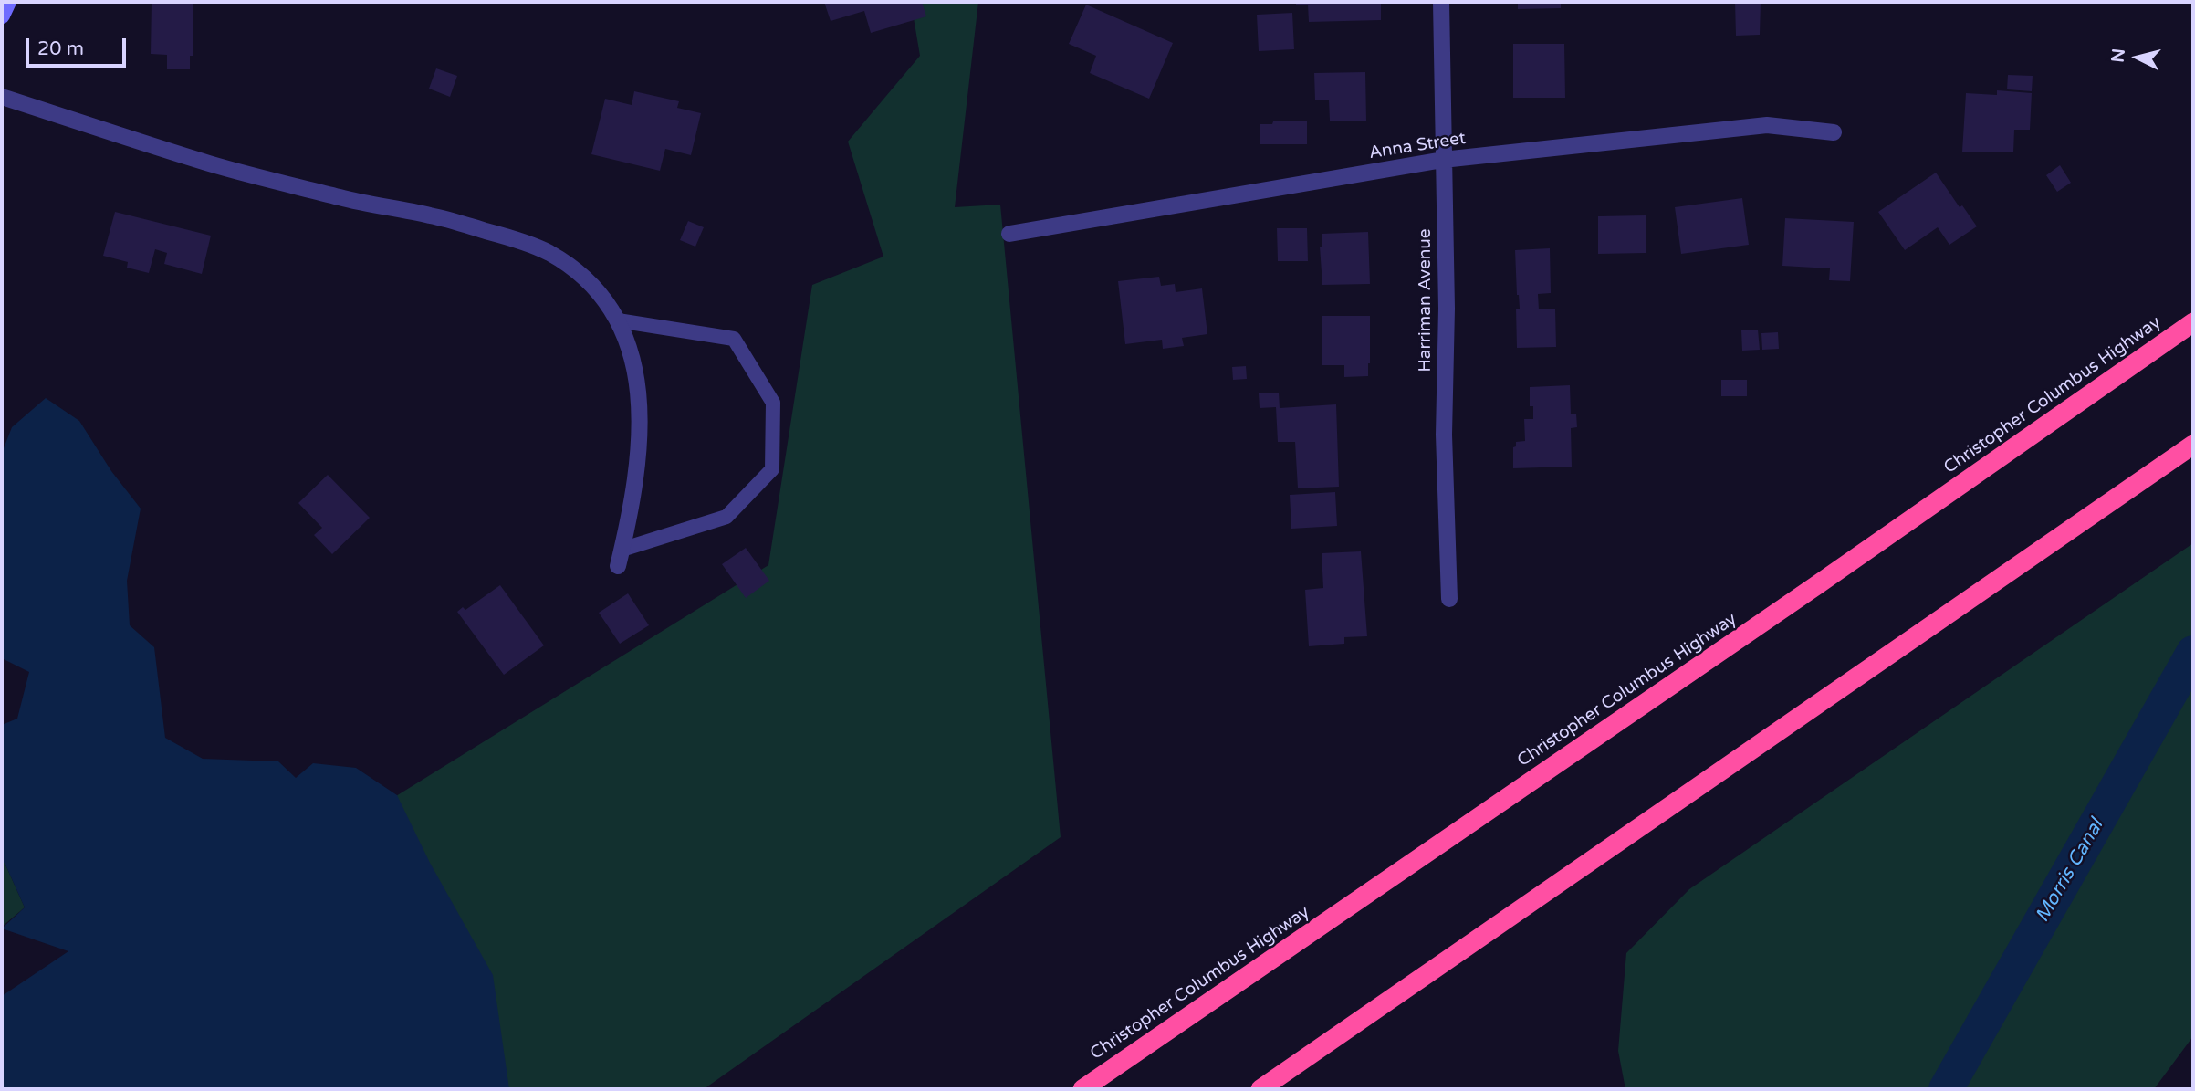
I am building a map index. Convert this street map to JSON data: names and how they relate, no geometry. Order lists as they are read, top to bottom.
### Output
{
  "streets": {
    "highway": ["Christopher Columbus Highway"],
    "street": ["Anna Street", "Harriman Avenue"]
  },
  "crossings": [
    ["Anna Street", "Harriman Avenue"]
  ],
  "water": ["Morris Canal"],
  "scale_bar": "20 m",
  "north": "left"
}
